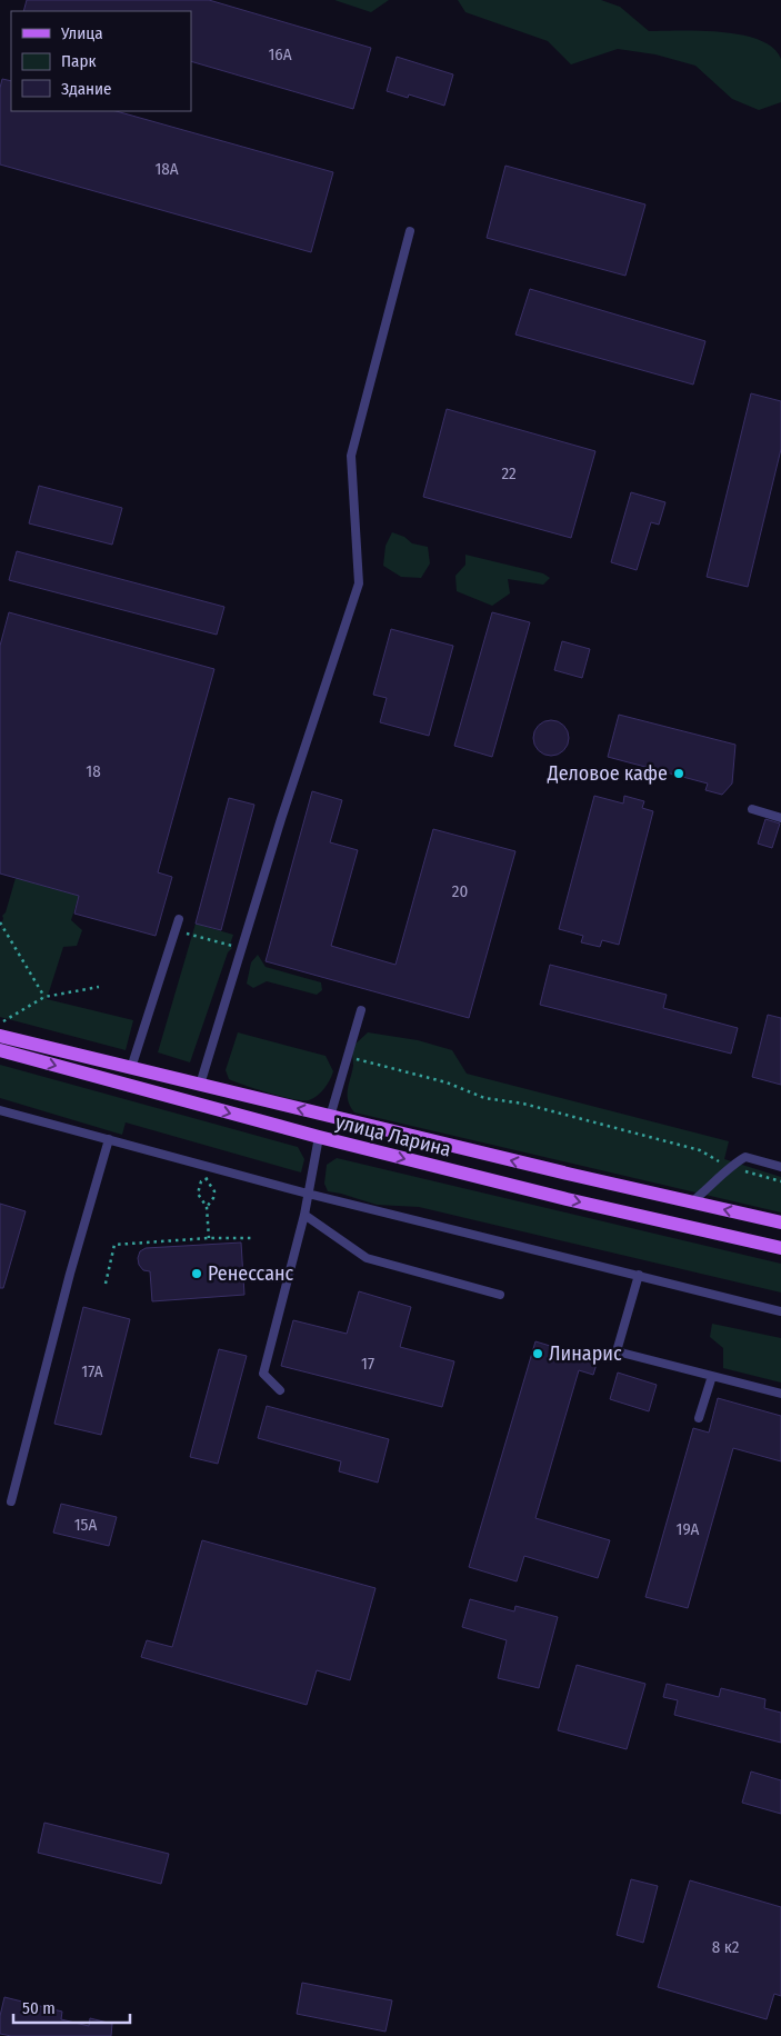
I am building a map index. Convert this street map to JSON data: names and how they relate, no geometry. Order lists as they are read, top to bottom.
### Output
{
  "streets": {
    "main road": ["улица Ларина"]
  },
  "places": ["Деловое кафе", "Ренессанс", "Линарис"],
  "house_numbers": [
    "16А",
    "18А",
    "22",
    "18",
    "20",
    "17",
    "17А",
    "15А",
    "19А",
    "8 к2"
  ],
  "legend": ["Улица", "Парк", "Здание"],
  "scale_bar": "50 m"
}
